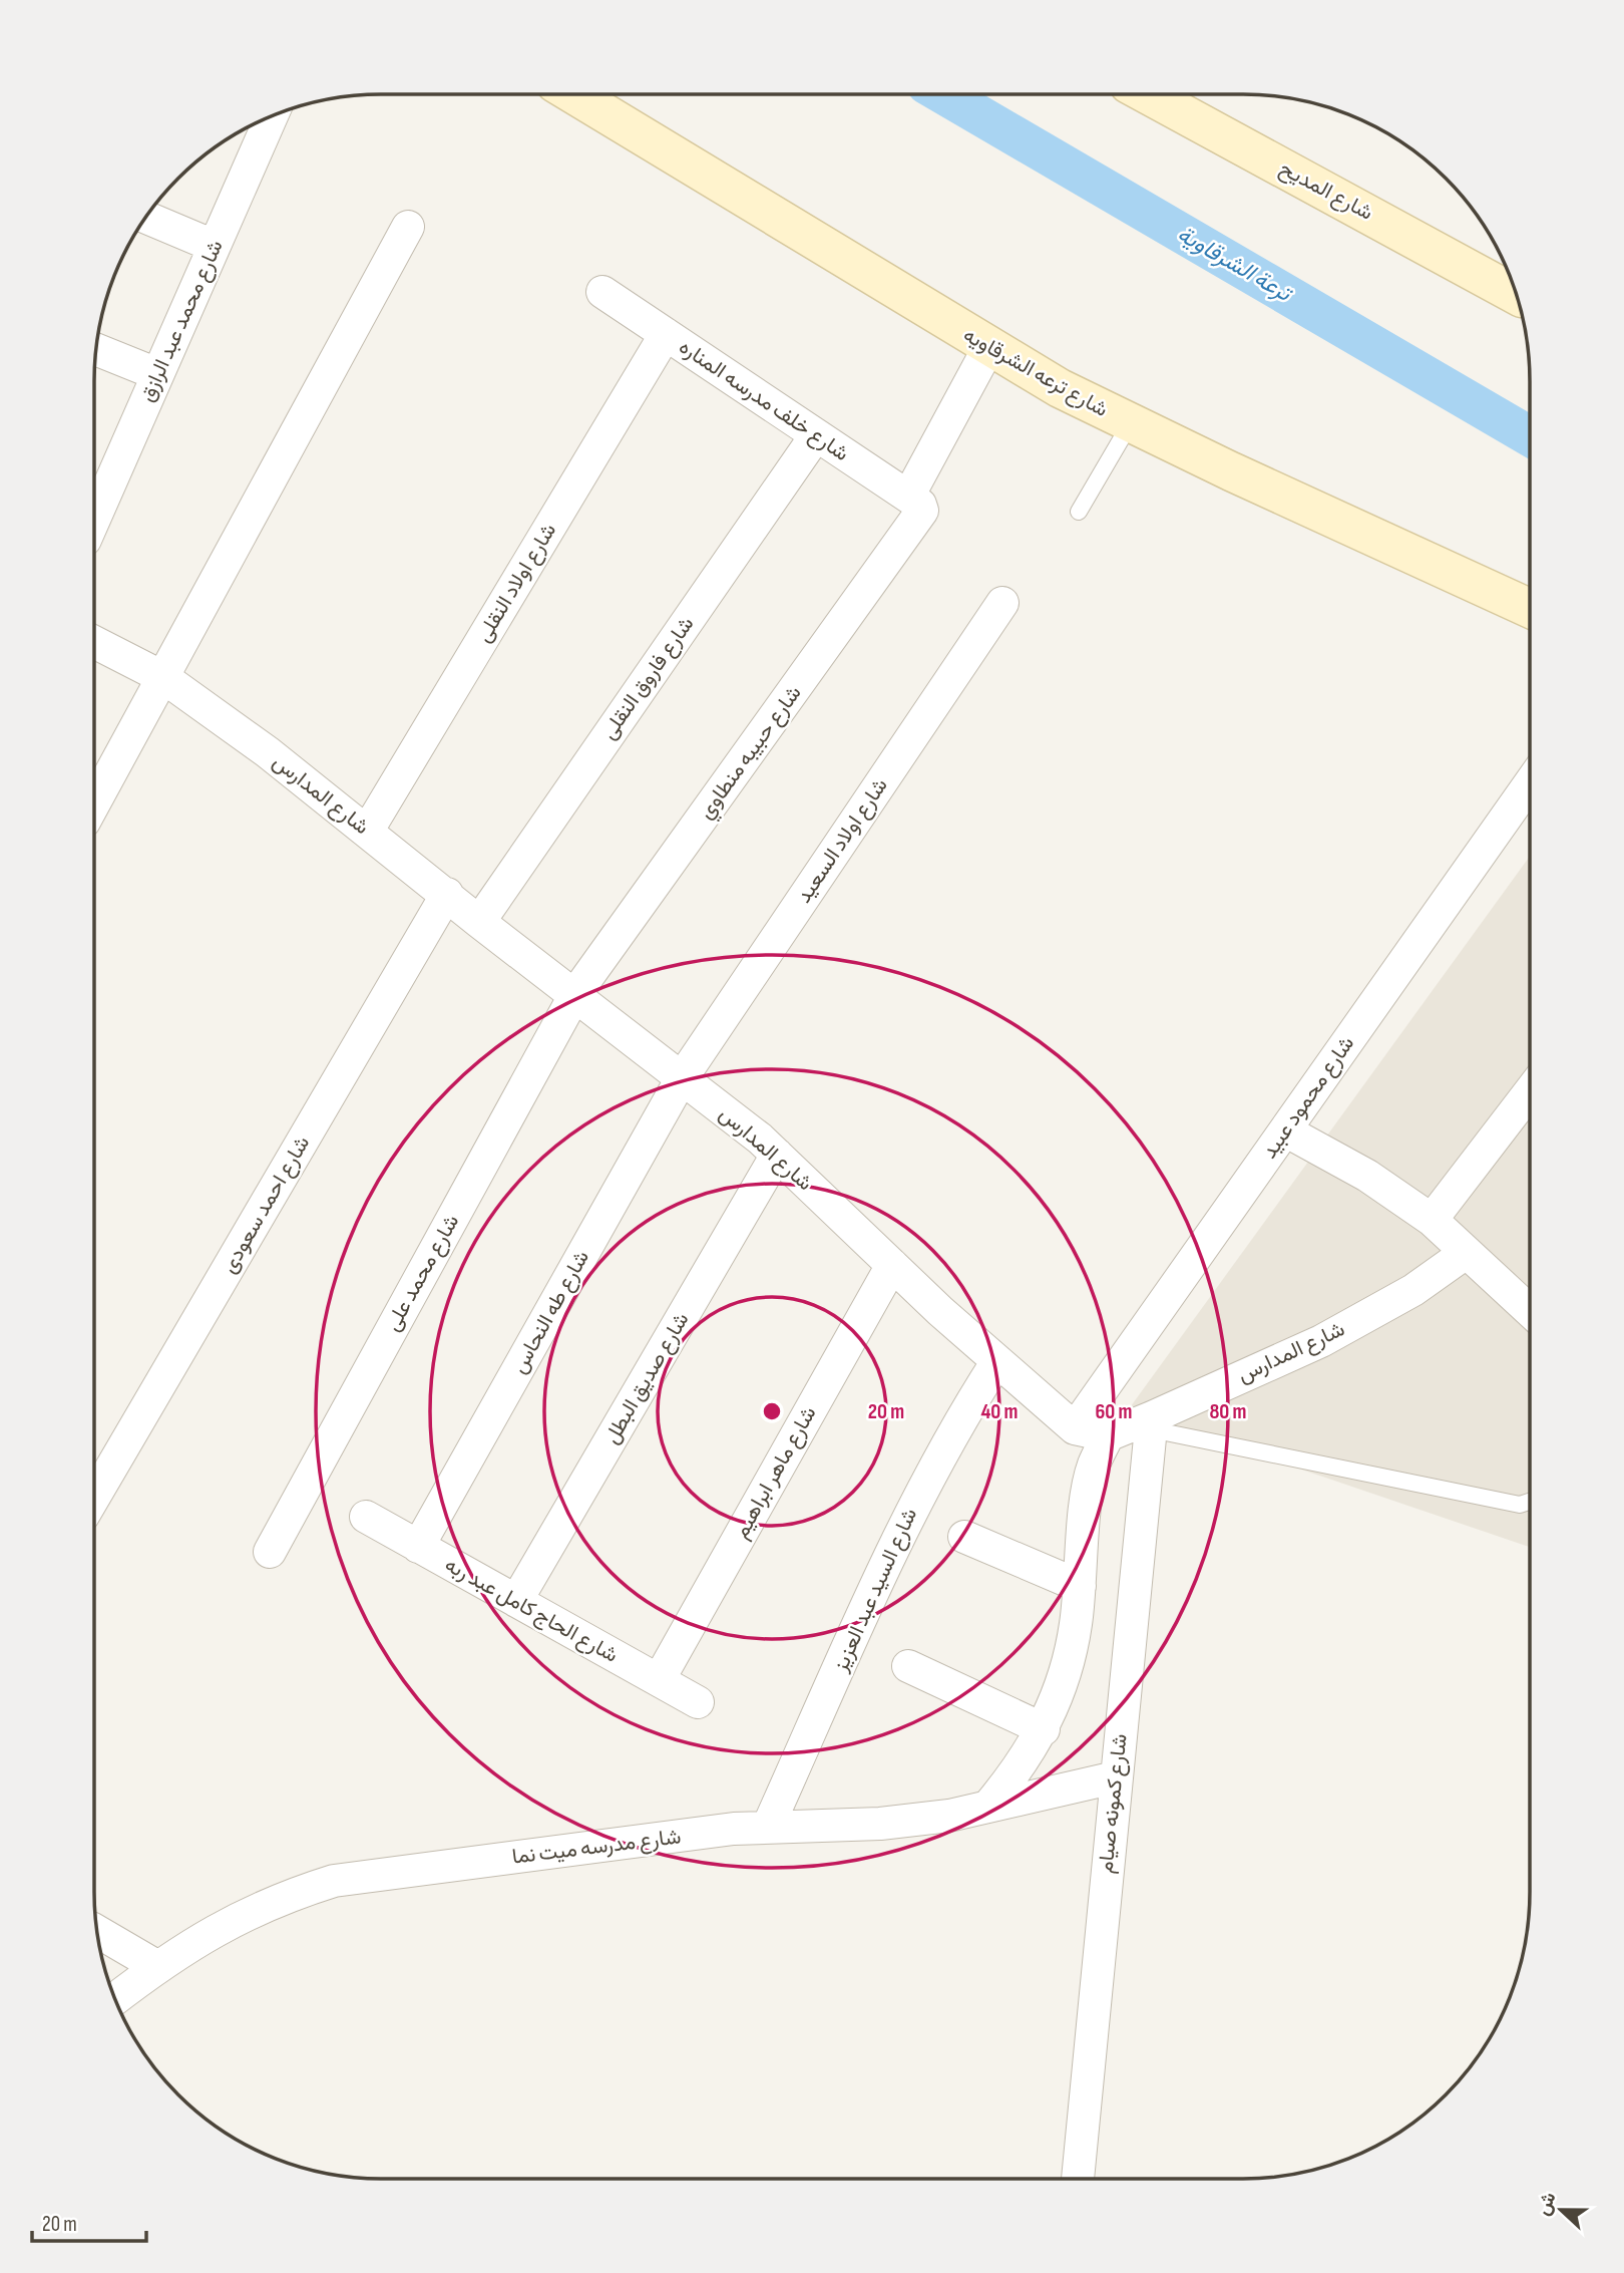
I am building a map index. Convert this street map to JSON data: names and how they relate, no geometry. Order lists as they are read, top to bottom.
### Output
{
  "streets": {
    "street": [
      "شارع المديح",
      "شارع محمد عبد الرازق",
      "شارع ترعه الشرقاويه",
      "شارع خلف مدرسه المناره",
      "شارع اولاد النقلى",
      "شارع فاروق النقلى",
      "شارع حبيبه منطاوي",
      "شارع المدارس",
      "شارع اولاد السعيد",
      "شارع محمود عبيد",
      "شارع احمد سعودى",
      "شارع محمد على",
      "شارع طه النحاس",
      "شارع صديق البطل",
      "شارع ماهر ابراهيم",
      "شارع السيد عبد العزيز",
      "شارع الحاج كامل عبد ربه",
      "شارع كمونه صيام",
      "شارع مدرسه ميت نما"
    ]
  },
  "crossings": [
    ["شارع ترعه الشرقاويه", "شارع حبيبه منطاوي"],
    ["شارع خلف مدرسه المناره", "شارع اولاد النقلى"],
    ["شارع خلف مدرسه المناره", "شارع فاروق النقلى"],
    ["شارع خلف مدرسه المناره", "شارع حبيبه منطاوي"],
    ["شارع اولاد النقلى", "شارع المدارس"],
    ["شارع فاروق النقلى", "شارع المدارس"],
    ["شارع حبيبه منطاوي", "شارع المدارس"],
    ["شارع حبيبه منطاوي", "شارع محمد على"],
    ["شارع المدارس", "شارع اولاد السعيد"],
    ["شارع المدارس", "شارع محمود عبيد"],
    ["شارع المدارس", "شارع احمد سعودى"],
    ["شارع المدارس", "شارع محمد على"],
    ["شارع المدارس", "شارع طه النحاس"],
    ["شارع المدارس", "شارع صديق البطل"],
    ["شارع المدارس", "شارع ماهر ابراهيم"],
    ["شارع المدارس", "شارع السيد عبد العزيز"],
    ["شارع المدارس", "شارع كمونه صيام"],
    ["شارع اولاد السعيد", "شارع طه النحاس"],
    ["شارع طه النحاس", "شارع الحاج كامل عبد ربه"],
    ["شارع صديق البطل", "شارع الحاج كامل عبد ربه"],
    ["شارع ماهر ابراهيم", "شارع الحاج كامل عبد ربه"],
    ["شارع السيد عبد العزيز", "شارع مدرسه ميت نما"],
    ["شارع كمونه صيام", "شارع مدرسه ميت نما"]
  ],
  "water": ["ترعة الشرقاوية"],
  "scale_bar": "20 m",
  "north": "left",
  "rings": [
    "20 m",
    "40 m",
    "60 m",
    "80 m"
  ]
}
